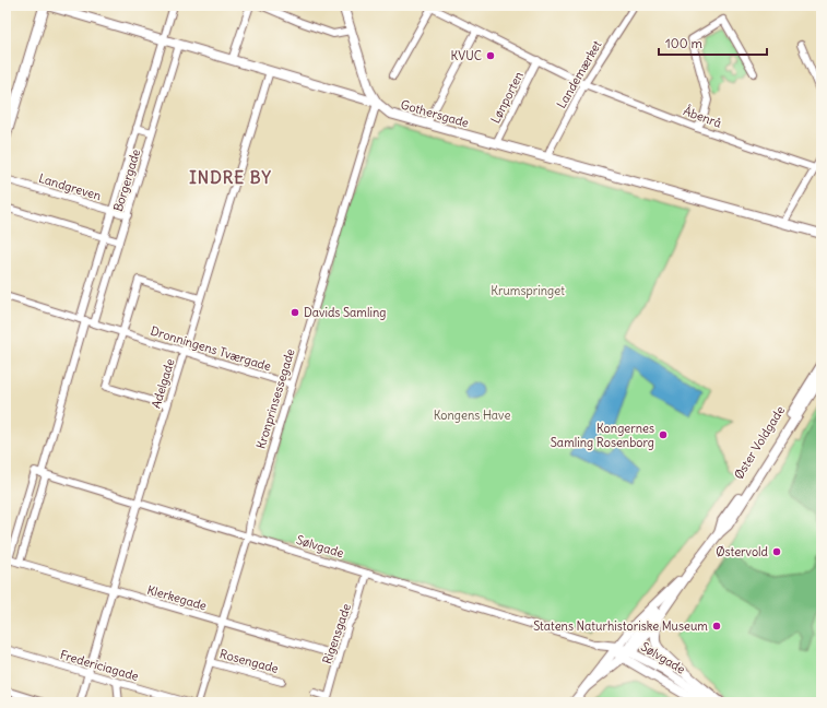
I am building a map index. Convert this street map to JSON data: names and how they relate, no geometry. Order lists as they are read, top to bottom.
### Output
{
  "streets": {
    "street": [
      "Landemærket",
      "Lønporten",
      "Gothersgade",
      "Åbenrå",
      "Borgergade",
      "Landgreven",
      "Dronningens Tværgade",
      "Adelgade",
      "Kronprinsessegade",
      "Øster Voldgade",
      "Sølvgade",
      "Klerkegade",
      "Rigensgade",
      "Rosengade",
      "Fredericiagade"
    ]
  },
  "crossings": [
    ["Landemærket", "Gothersgade"],
    ["Landemærket", "Åbenrå"],
    ["Lønporten", "Gothersgade"],
    ["Lønporten", "Åbenrå"],
    ["Gothersgade", "Borgergade"],
    ["Gothersgade", "Adelgade"],
    ["Gothersgade", "Kronprinsessegade"],
    ["Borgergade", "Landgreven"],
    ["Borgergade", "Dronningens Tværgade"],
    ["Borgergade", "Sølvgade"],
    ["Borgergade", "Klerkegade"],
    ["Dronningens Tværgade", "Adelgade"],
    ["Dronningens Tværgade", "Kronprinsessegade"],
    ["Adelgade", "Sølvgade"],
    ["Adelgade", "Klerkegade"],
    ["Adelgade", "Fredericiagade"],
    ["Kronprinsessegade", "Sølvgade"],
    ["Kronprinsessegade", "Klerkegade"],
    ["Kronprinsessegade", "Rosengade"],
    ["Øster Voldgade", "Sølvgade"],
    ["Sølvgade", "Rigensgade"],
    ["Klerkegade", "Rigensgade"]
  ],
  "districts": ["INDRE BY"],
  "parks": ["Krumspringet", "Kongens Have"],
  "places": [
    "KVUC",
    "Davids Samling",
    "Kongernes Samling Rosenborg",
    "Østervold",
    "Statens Naturhistoriske Museum"
  ],
  "scale_bar": "100 m"
}
